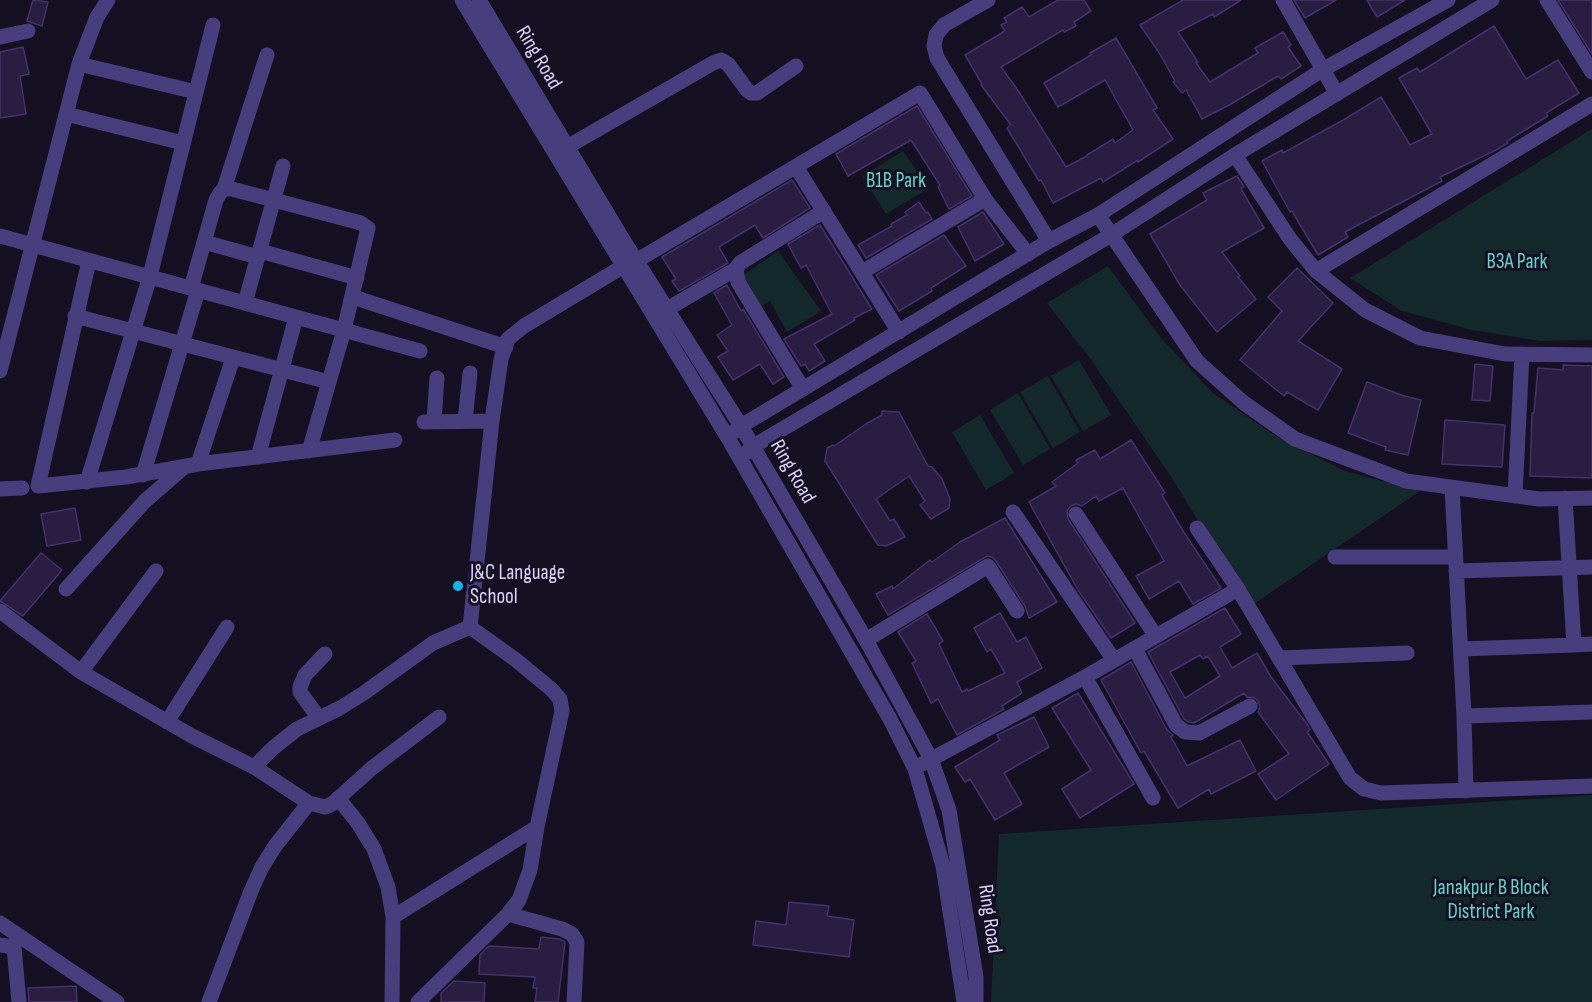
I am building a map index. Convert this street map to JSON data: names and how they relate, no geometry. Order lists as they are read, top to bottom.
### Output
{
  "streets": {
    "street": ["Ring Road"]
  },
  "parks": ["B1B Park", "B3A Park", "Janakpur B Block District Park"],
  "places": ["J&C Language School"]
}
